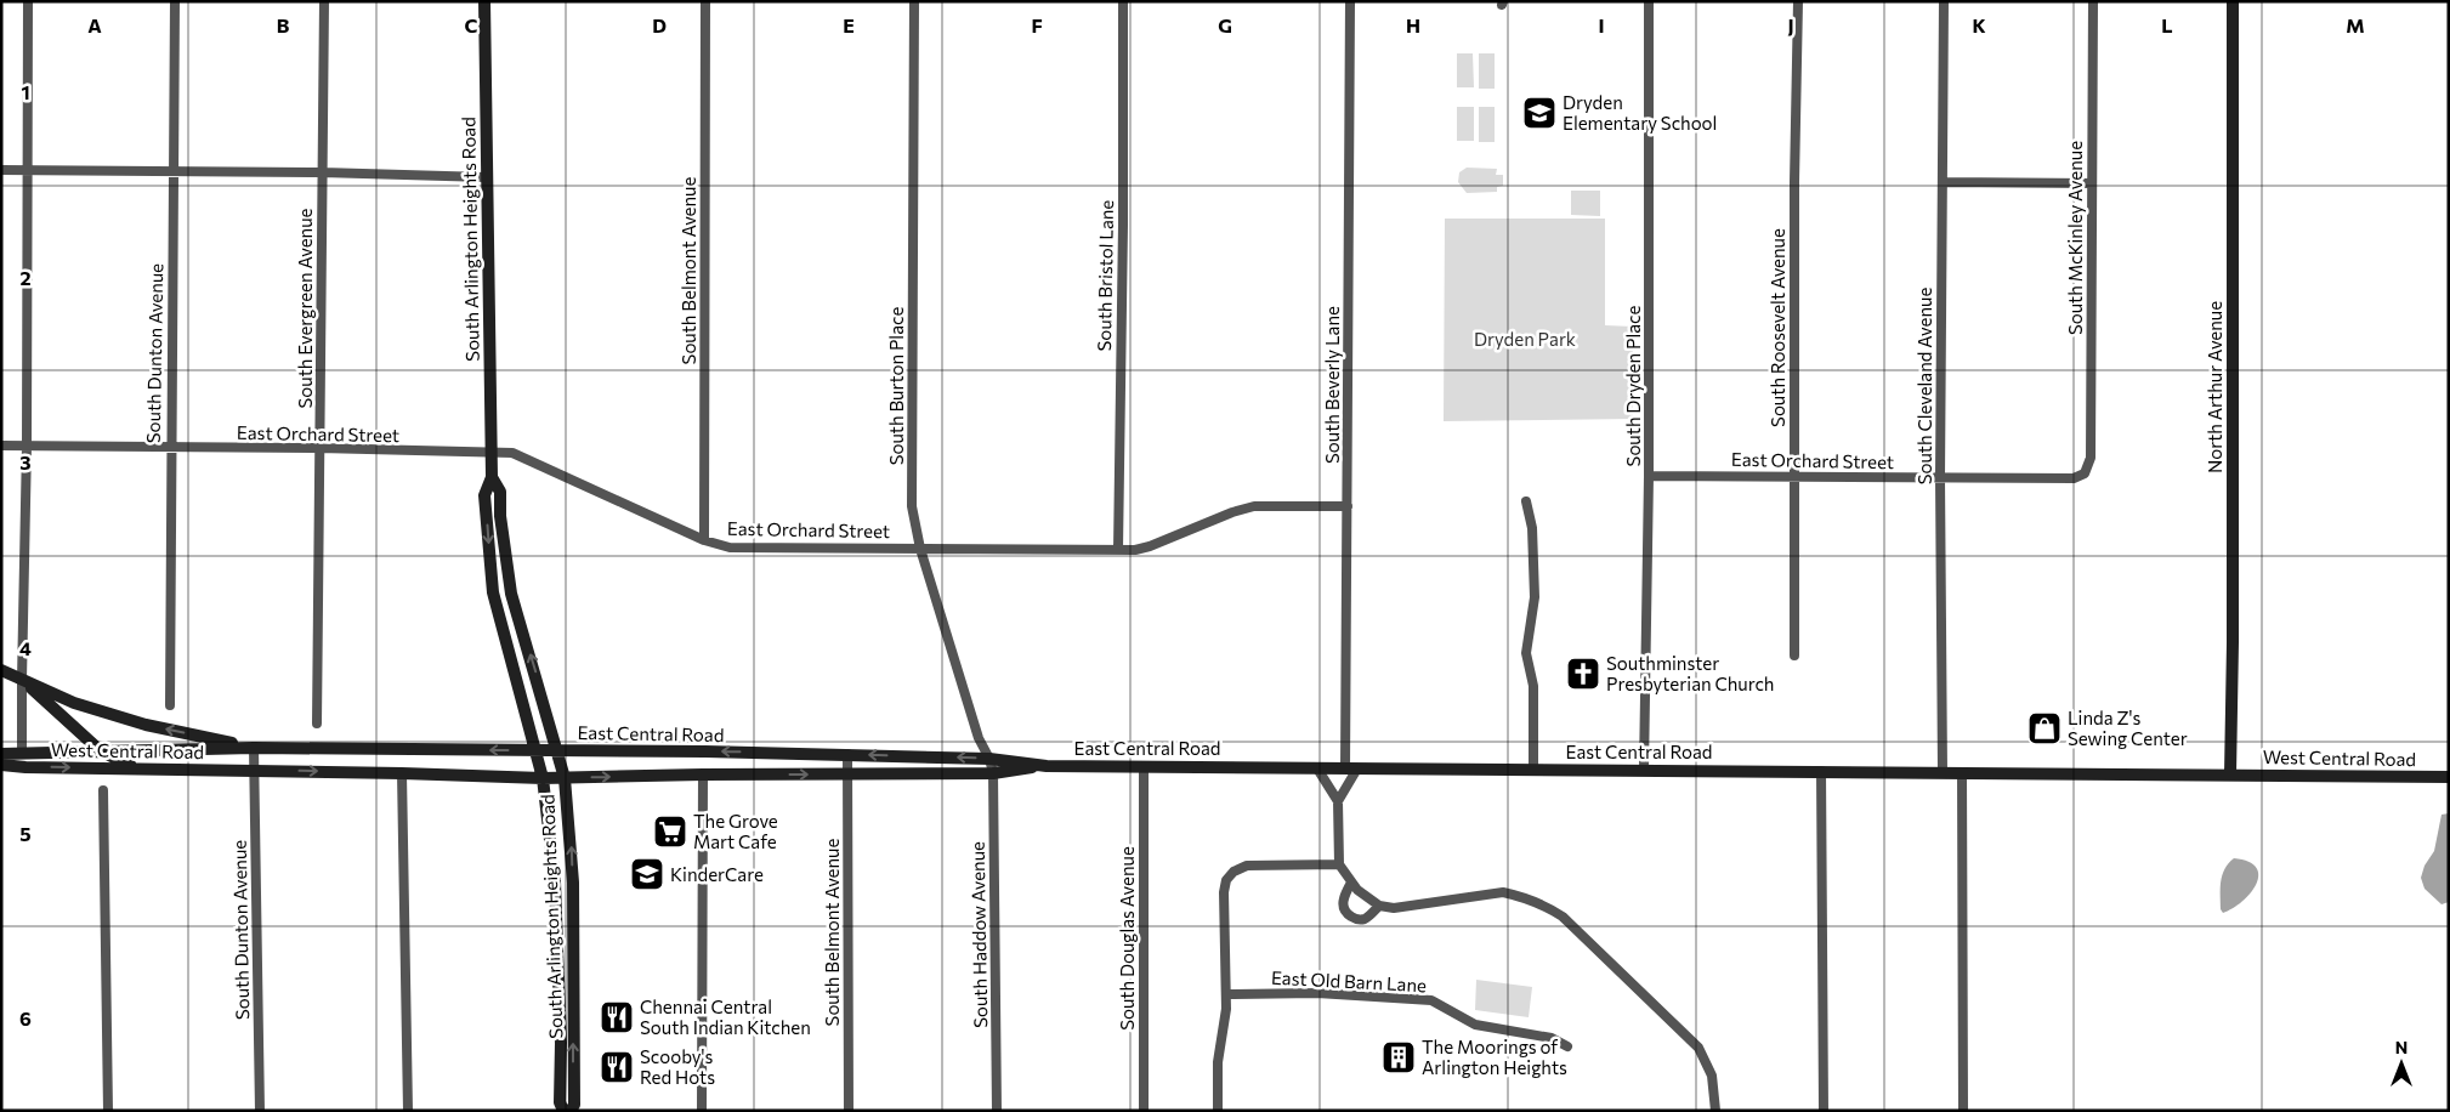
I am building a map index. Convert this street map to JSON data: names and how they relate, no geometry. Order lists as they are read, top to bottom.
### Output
{
  "streets": {
    "main road": [
      "South Arlington Heights Road",
      "North Arthur Avenue",
      "East Central Road",
      "West Central Road"
    ],
    "street": [
      "South McKinley Avenue",
      "South Belmont Avenue",
      "South Bristol Lane",
      "South Evergreen Avenue",
      "South Roosevelt Avenue",
      "South Dunton Avenue",
      "South Beverly Lane",
      "South Burton Place",
      "South Dryden Place",
      "South Cleveland Avenue",
      "East Orchard Street",
      "South Haddow Avenue",
      "South Douglas Avenue",
      "East Old Barn Lane"
    ]
  },
  "crossings": [
    ["South McKinley Avenue", "East Orchard Street"],
    ["South Arlington Heights Road", "East Orchard Street"],
    ["South Arlington Heights Road", "East Central Road"],
    ["South Belmont Avenue", "East Orchard Street"],
    ["South Belmont Avenue", "East Central Road"],
    ["South Bristol Lane", "East Orchard Street"],
    ["South Evergreen Avenue", "East Orchard Street"],
    ["South Roosevelt Avenue", "East Orchard Street"],
    ["South Dunton Avenue", "East Orchard Street"],
    ["South Dunton Avenue", "East Central Road"],
    ["South Dunton Avenue", "West Central Road"],
    ["South Beverly Lane", "East Orchard Street"],
    ["South Beverly Lane", "East Central Road"],
    ["South Burton Place", "East Orchard Street"],
    ["South Burton Place", "East Central Road"],
    ["South Burton Place", "South Haddow Avenue"],
    ["South Dryden Place", "East Orchard Street"],
    ["South Dryden Place", "East Central Road"],
    ["South Cleveland Avenue", "East Orchard Street"],
    ["South Cleveland Avenue", "East Central Road"],
    ["North Arthur Avenue", "East Central Road"],
    ["North Arthur Avenue", "West Central Road"],
    ["East Central Road", "West Central Road"],
    ["East Central Road", "South Haddow Avenue"],
    ["East Central Road", "South Douglas Avenue"]
  ],
  "parks": ["Dryden Park"],
  "places": {
    "school or university": ["Dryden Elementary School", "KinderCare"],
    "church": ["Southminster Presbyterian Church"],
    "shop": ["Linda Z's Sewing Center"],
    "supermarket": ["The Grove Mart Cafe"],
    "restaurant": ["Chennai Central South Indian Kitchen", "Scooby's Red Hots"],
    "building": ["The Moorings of Arlington Heights"]
  },
  "north": "top",
  "grid": {
    "columns": [
      "A",
      "B",
      "C",
      "D",
      "E",
      "F",
      "G",
      "H",
      "I",
      "J",
      "K",
      "L",
      "M"
    ],
    "rows": [
      "1",
      "2",
      "3",
      "4",
      "5",
      "6"
    ]
  }
}
